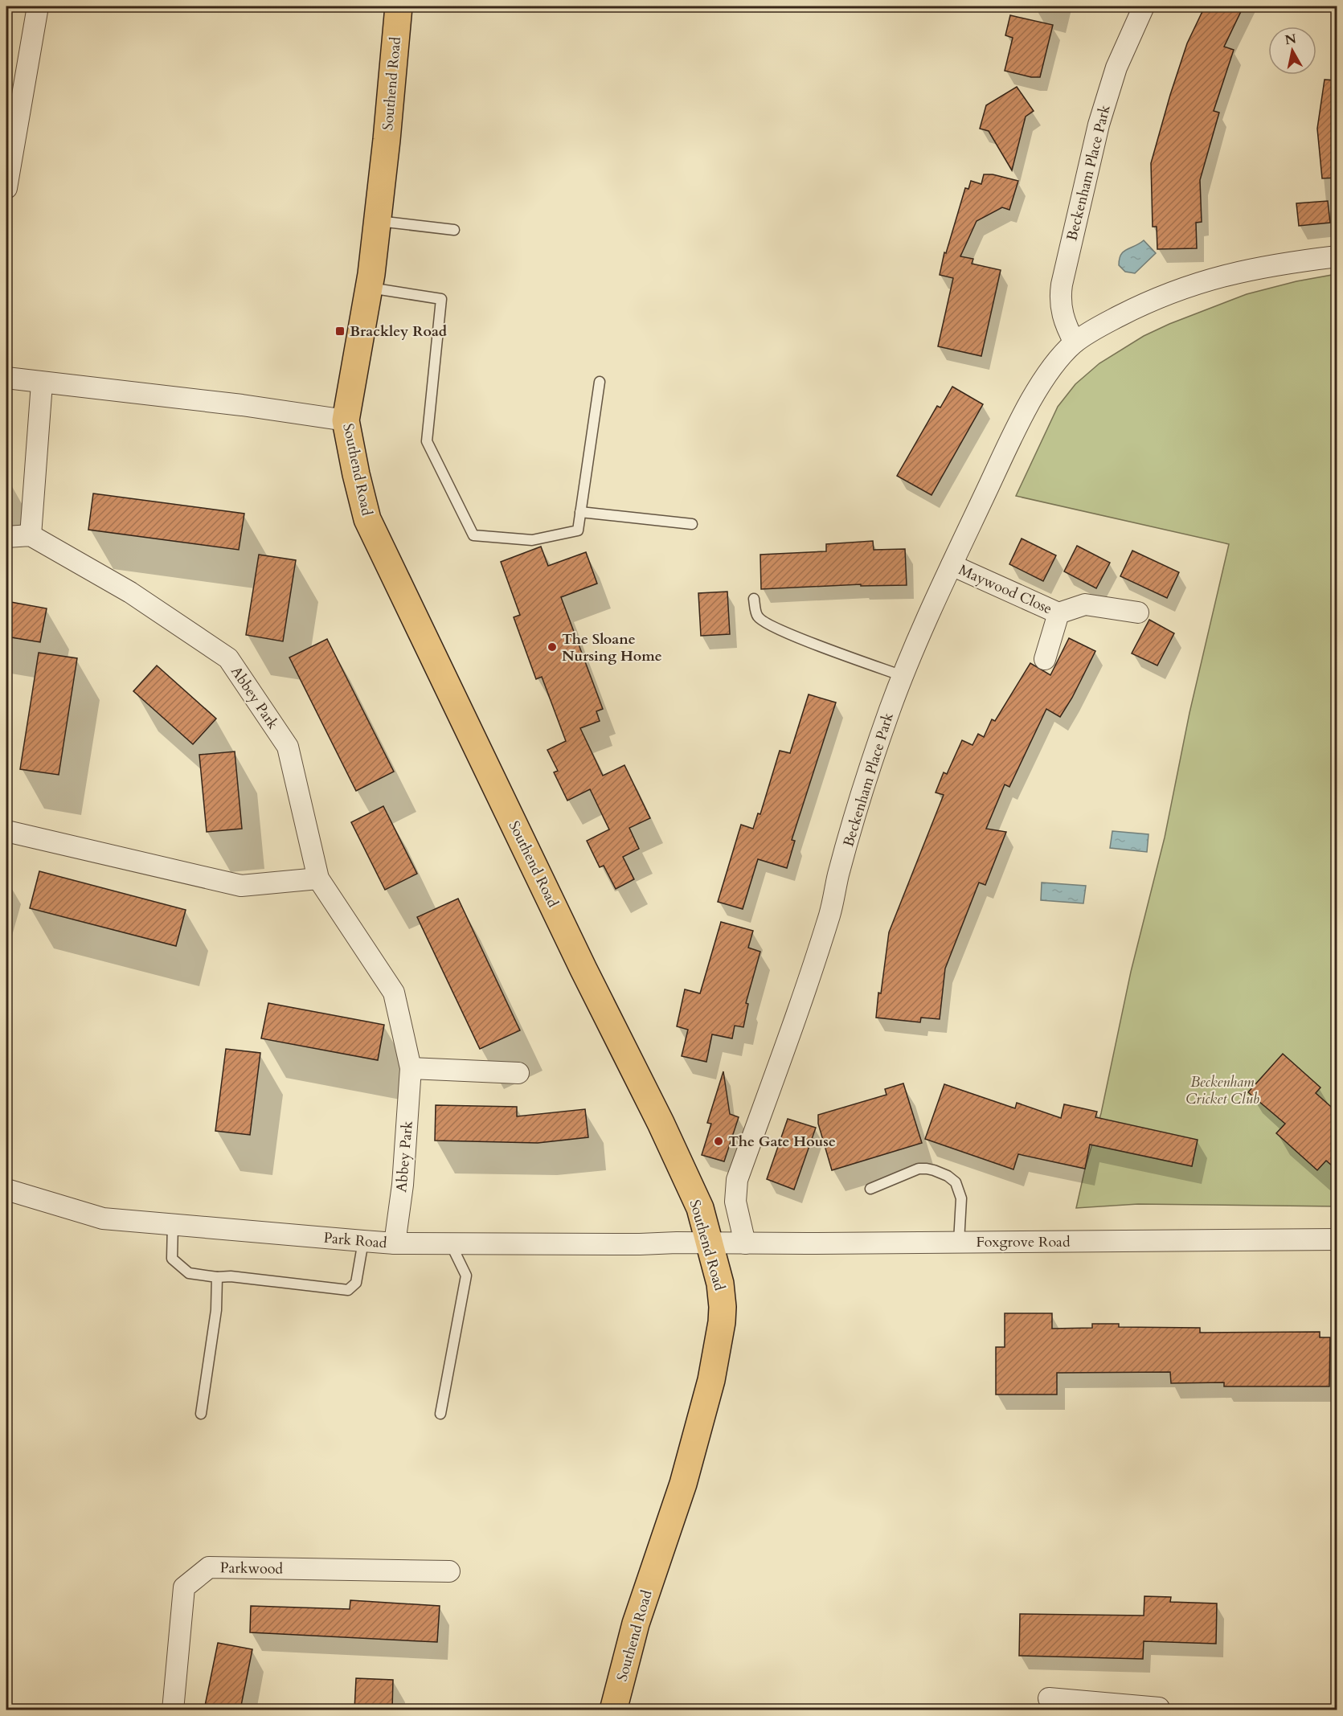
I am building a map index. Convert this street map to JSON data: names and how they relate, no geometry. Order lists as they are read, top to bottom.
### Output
{
  "streets": {
    "main road": ["Southend Road"],
    "street": [
      "Beckenham Place Park",
      "Maywood Close",
      "Abbey Park",
      "Park Road",
      "Foxgrove Road",
      "Parkwood"
    ]
  },
  "crossings": [
    ["Southend Road", "Park Road"],
    ["Southend Road", "Foxgrove Road"],
    ["Beckenham Place Park", "Maywood Close"],
    ["Beckenham Place Park", "Foxgrove Road"],
    ["Abbey Park", "Park Road"],
    ["Park Road", "Foxgrove Road"]
  ],
  "parks": ["Beckenham Cricket Club"],
  "places": {
    "transit": ["Brackley Road"],
    "other": ["The Sloane Nursing Home", "The Gate House"]
  },
  "north": "top"
}
